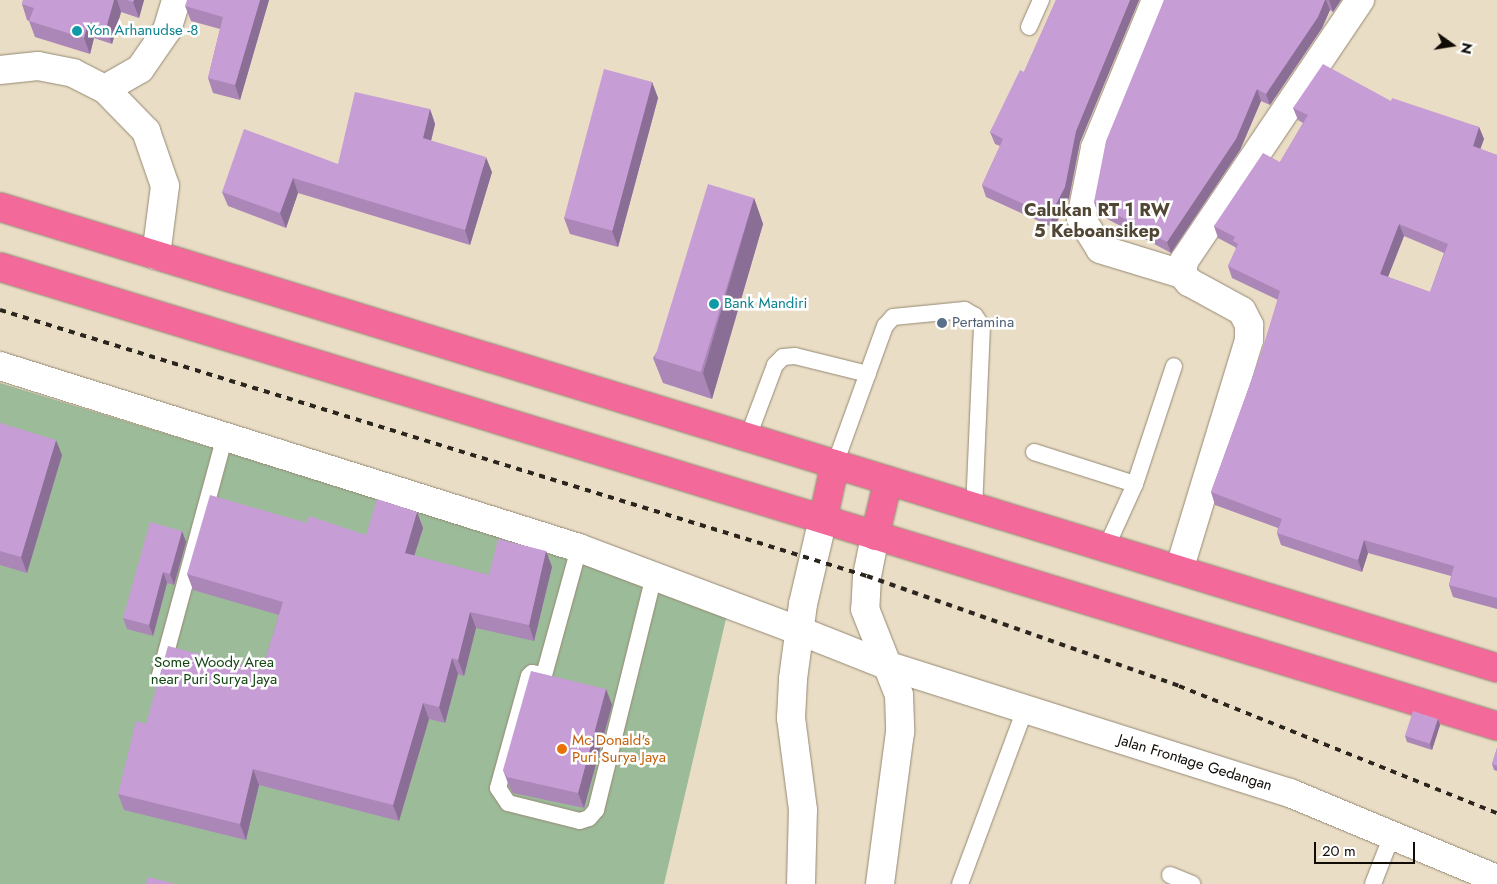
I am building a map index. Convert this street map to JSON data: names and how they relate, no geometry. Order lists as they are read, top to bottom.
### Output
{
  "streets": {
    "street": ["Jalan Frontage Gedangan"]
  },
  "districts": ["Calukan RT 1 RW 5 Keboansikep"],
  "parks": ["Some Woody Area near Puri Surya Jaya"],
  "places": [
    "Yon Arhanudse -8",
    "Bank Mandiri",
    "Pertamina",
    "Mc Donald's Puri Surya Jaya"
  ],
  "scale_bar": "20 m",
  "north": "right"
}
